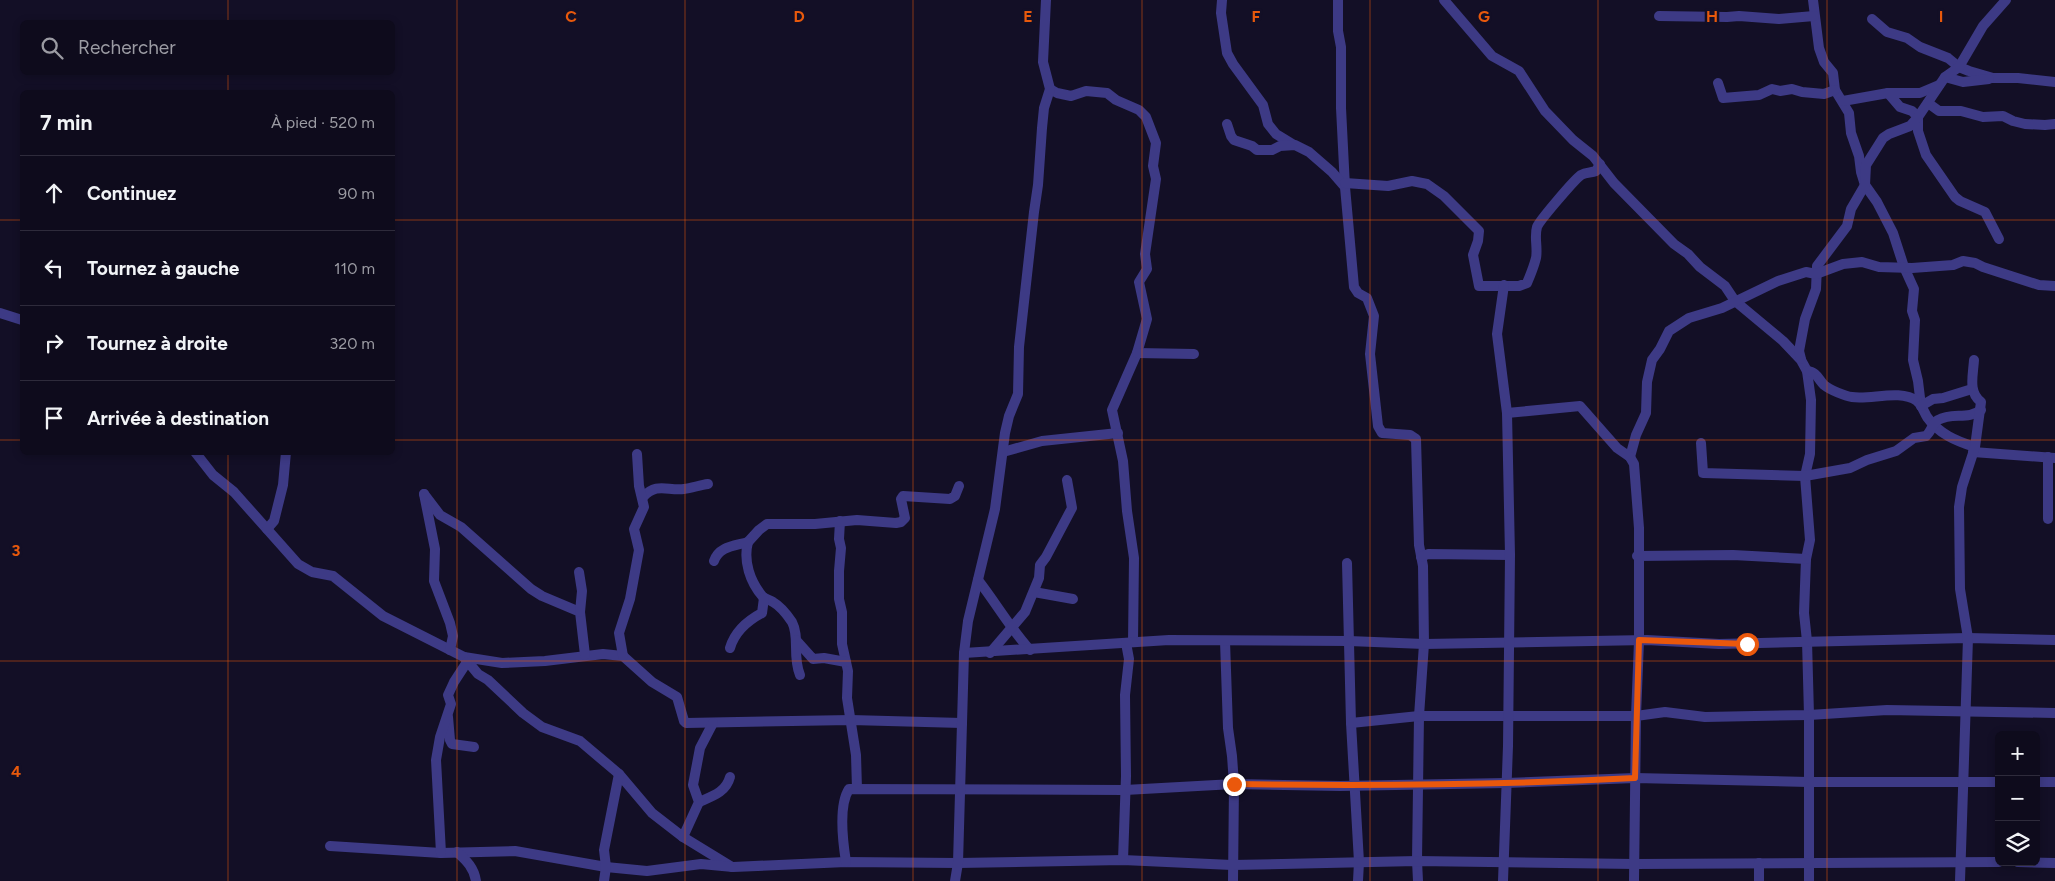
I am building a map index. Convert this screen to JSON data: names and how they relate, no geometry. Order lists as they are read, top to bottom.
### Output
{
  "page": {
    "search": "Rechercher",
    "heading": ["7 min", "À pied · 520 m"],
    "list": [
      ["Continuez", "90 m"],
      ["Tournez à gauche", "110 m"],
      ["Tournez à droite", "320 m"],
      "Arrivée à destination"
    ],
    "map_buttons": ["+", "−"]
  },
  "grid": {
    "columns": [
      "C",
      "D",
      "E",
      "F",
      "G",
      "H",
      "I"
    ],
    "rows": ["3", "4"]
  }
}
